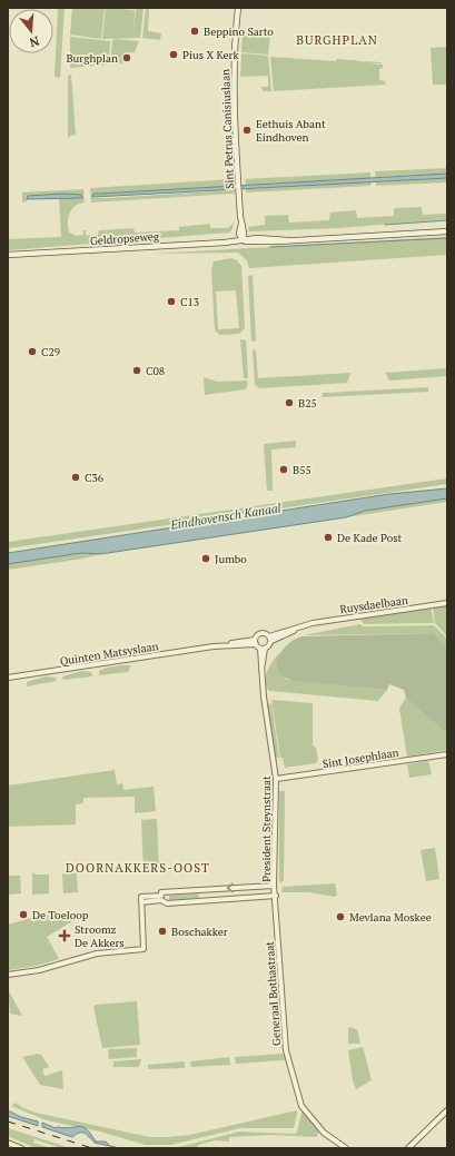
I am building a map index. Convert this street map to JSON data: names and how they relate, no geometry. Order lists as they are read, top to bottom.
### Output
{
  "streets": {
    "main road": ["Sint Petrus Canisiuslaan", "Geldropseweg"],
    "street": [
      "Ruysdaelbaan",
      "Quinten Matsyslaan",
      "Sint Josephlaan",
      "President Steynstraat",
      "Generaal Bothastraat"
    ]
  },
  "crossings": [
    ["Sint Petrus Canisiuslaan", "Geldropseweg"],
    ["Ruysdaelbaan", "Quinten Matsyslaan"],
    ["Sint Josephlaan", "President Steynstraat"],
    ["President Steynstraat", "Generaal Bothastraat"]
  ],
  "districts": ["BURGHPLAN", "DOORNAKKERS-OOST"],
  "water": ["Eindhovensch Kanaal"],
  "places": {
    "other": [
      "Beppino Sarto",
      "Pius X Kerk",
      "Burghplan",
      "Eethuis Abant Eindhoven",
      "C13",
      "C29",
      "C08",
      "B25",
      "B55",
      "C36",
      "De Kade Post",
      "Jumbo",
      "De Toeloop",
      "Mevlana Moskee",
      "Boschakker"
    ],
    "health": ["Stroomz De Akkers"]
  },
  "north": "bottom"
}
